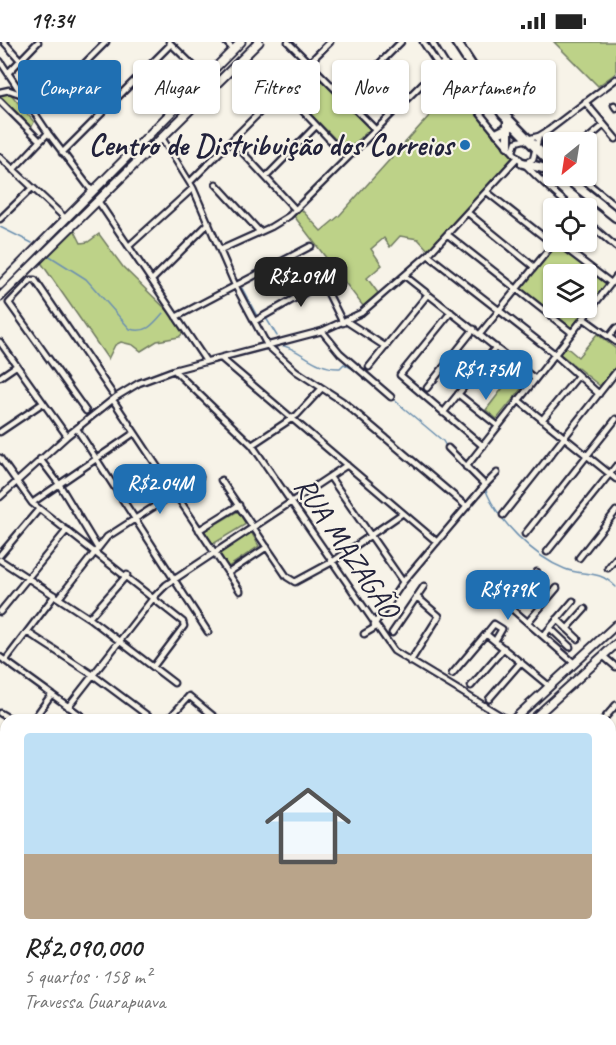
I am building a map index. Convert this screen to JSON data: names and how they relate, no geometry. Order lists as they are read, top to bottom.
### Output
{
  "streets": {
    "street": ["RUA MAZAGÃO"]
  },
  "places": ["Centro de Distribuição dos Correios"],
  "north": "bottom left",
  "page": {
    "status": "19:34",
    "chip": [
      "Comprar",
      "Alugar",
      "Filtros",
      "Novo",
      "Apartamento"
    ],
    "price": [
      "R$2.09M",
      "R$1.75M",
      "R$2.04M",
      "R$979K"
    ],
    "list": [
      {
        "name": "R$2,090,000",
        "note": "5 quartos · 158 m² · Travessa Guarapuava"
      }
    ]
  }
}
